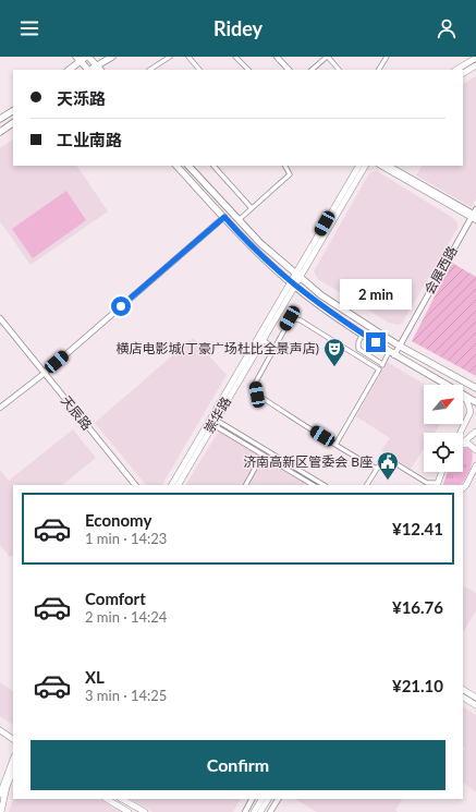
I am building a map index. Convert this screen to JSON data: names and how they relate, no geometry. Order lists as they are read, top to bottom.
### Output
{
  "streets": {
    "main road": ["崇华路"],
    "street": ["会展西路", "天辰路"]
  },
  "places": {
    "theatre": ["横店电影城(丁豪广场杜比全景声店)"],
    "public building": ["济南高新区管委会 B座"]
  },
  "north": "top right",
  "page": {
    "header": "Ridey",
    "banner": ["天泺路", "工业南路"],
    "bubble": "2 min",
    "list": [
      {
        "name": "Economy",
        "note": "1 min · 14:23",
        "value": "¥12.41"
      },
      {
        "name": "Comfort",
        "note": "2 min · 14:24",
        "value": "¥16.76"
      },
      {
        "name": "XL",
        "note": "3 min · 14:25",
        "value": "¥21.10"
      }
    ],
    "buttons": "Confirm"
  }
}
